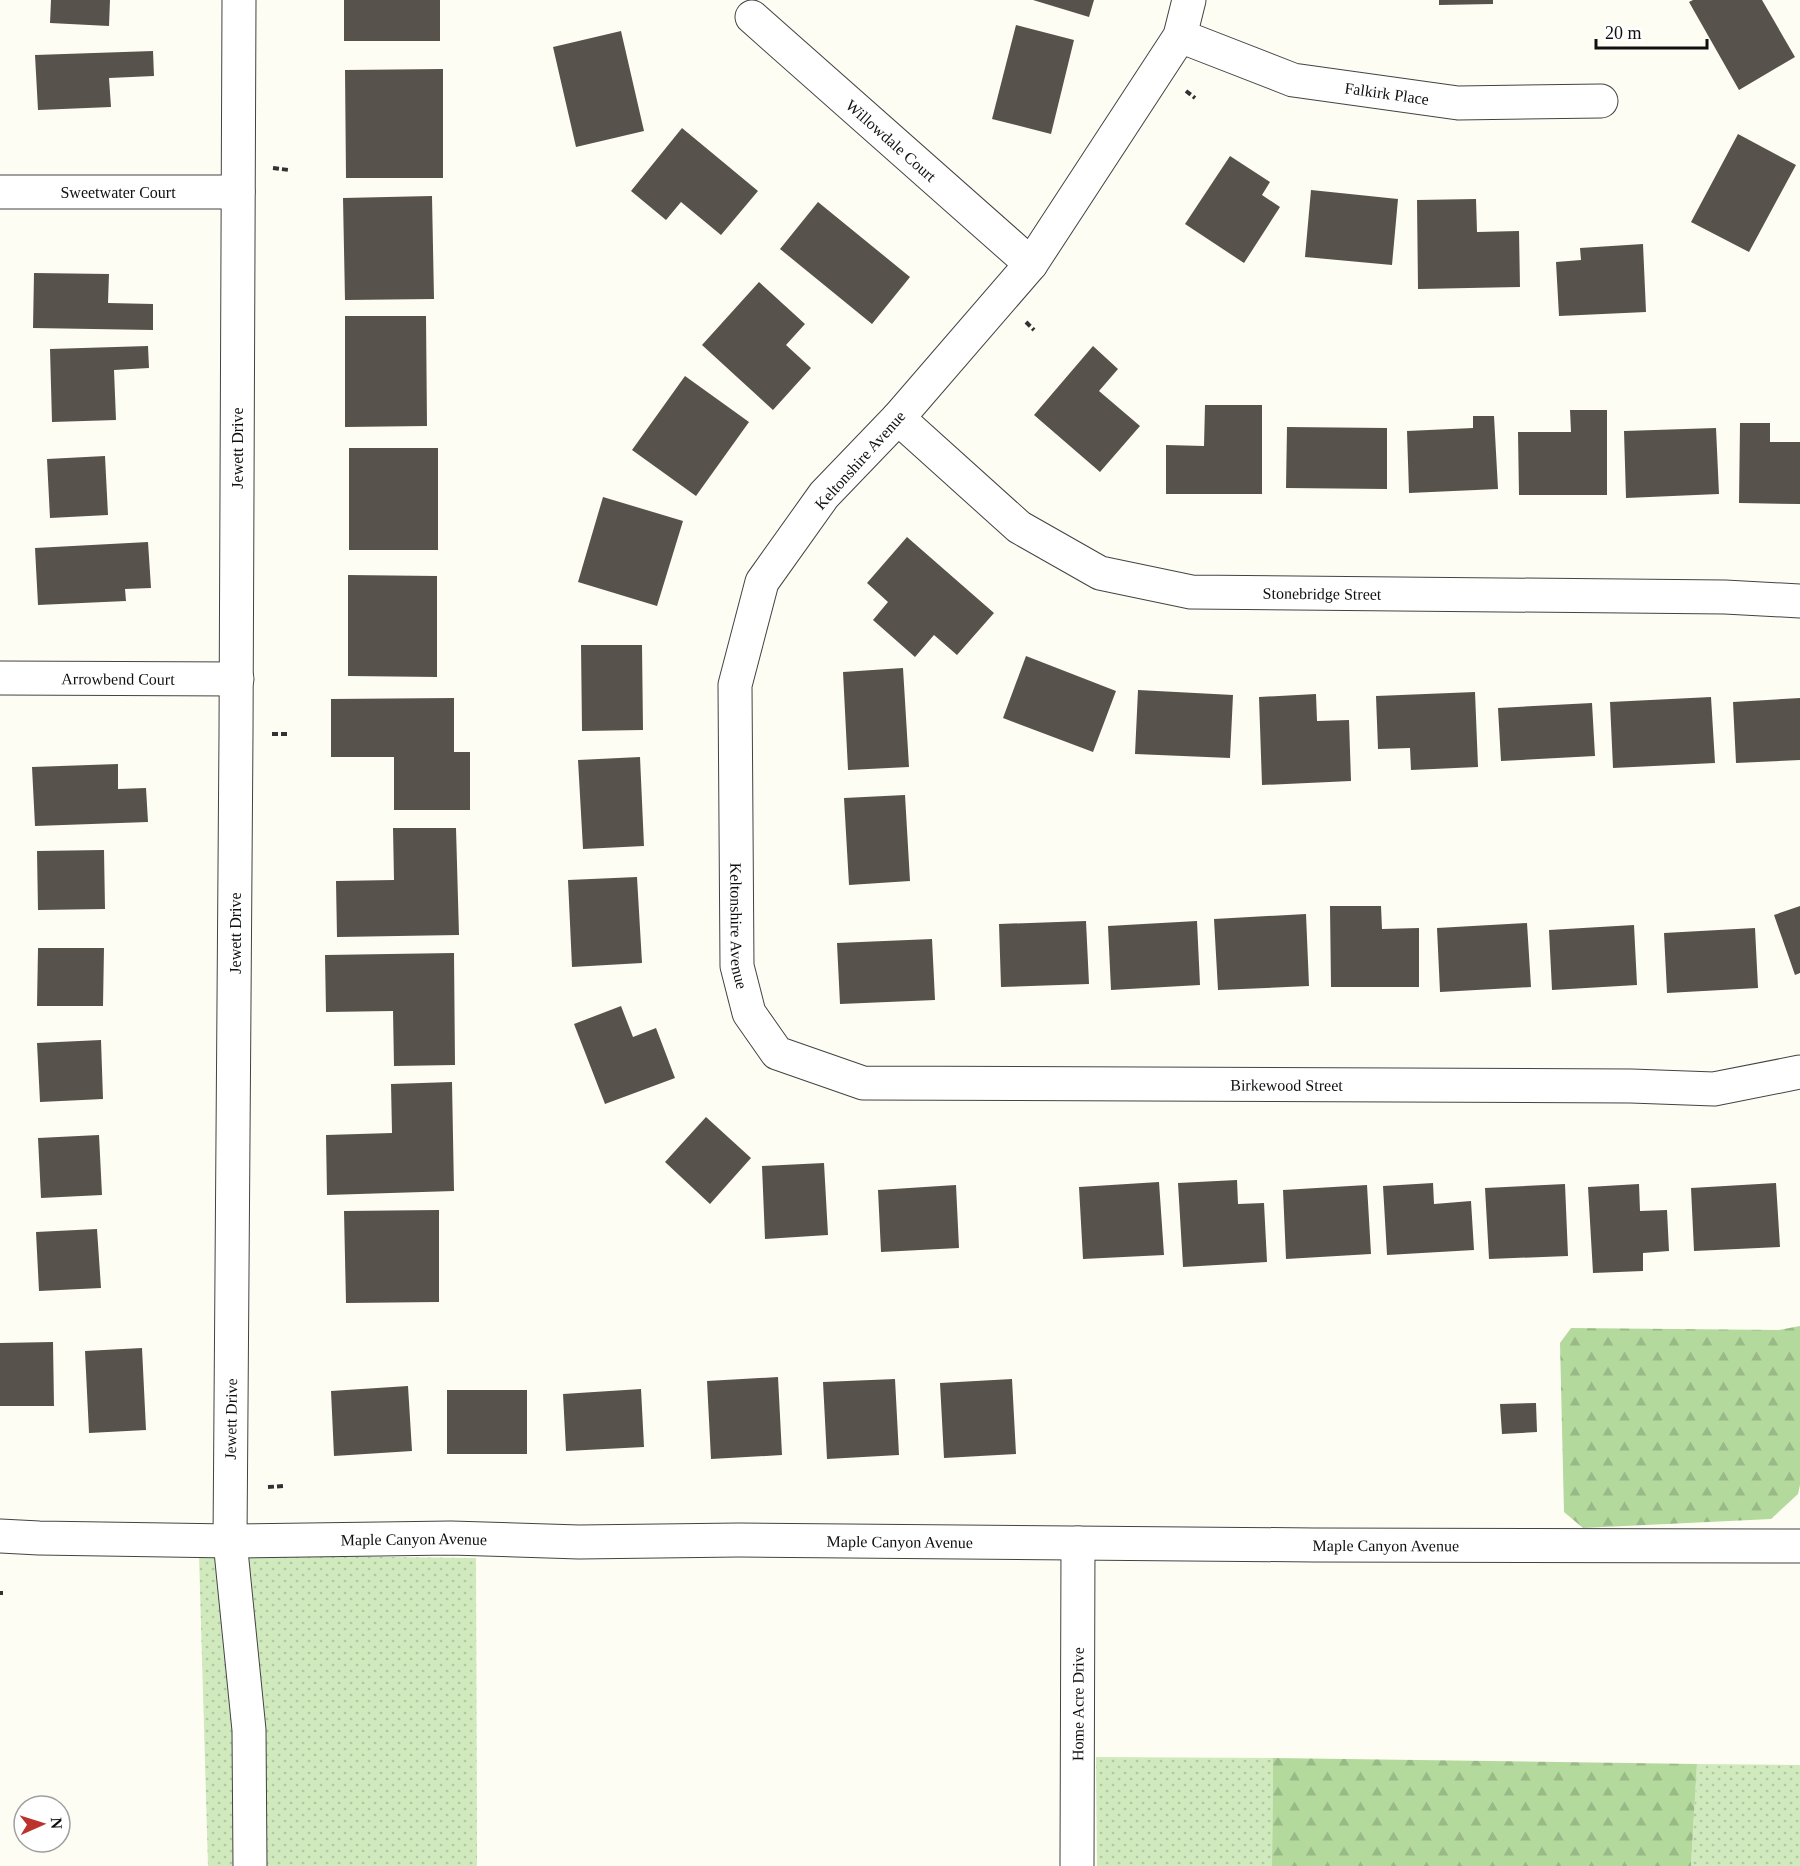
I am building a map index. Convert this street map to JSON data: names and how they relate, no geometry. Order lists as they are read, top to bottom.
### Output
{
  "streets": {
    "street": [
      "Falkirk Place",
      "Willowdale Court",
      "Sweetwater Court",
      "Jewett Drive",
      "Keltonshire Avenue",
      "Stonebridge Street",
      "Arrowbend Court",
      "Birkewood Street",
      "Maple Canyon Avenue",
      "Home Acre Drive"
    ]
  },
  "crossings": [
    ["Falkirk Place", "Keltonshire Avenue"],
    ["Willowdale Court", "Keltonshire Avenue"],
    ["Sweetwater Court", "Jewett Drive"],
    ["Jewett Drive", "Arrowbend Court"],
    ["Jewett Drive", "Maple Canyon Avenue"],
    ["Keltonshire Avenue", "Stonebridge Street"],
    ["Keltonshire Avenue", "Birkewood Street"],
    ["Maple Canyon Avenue", "Home Acre Drive"]
  ],
  "scale_bar": "20 m",
  "north": "right"
}
